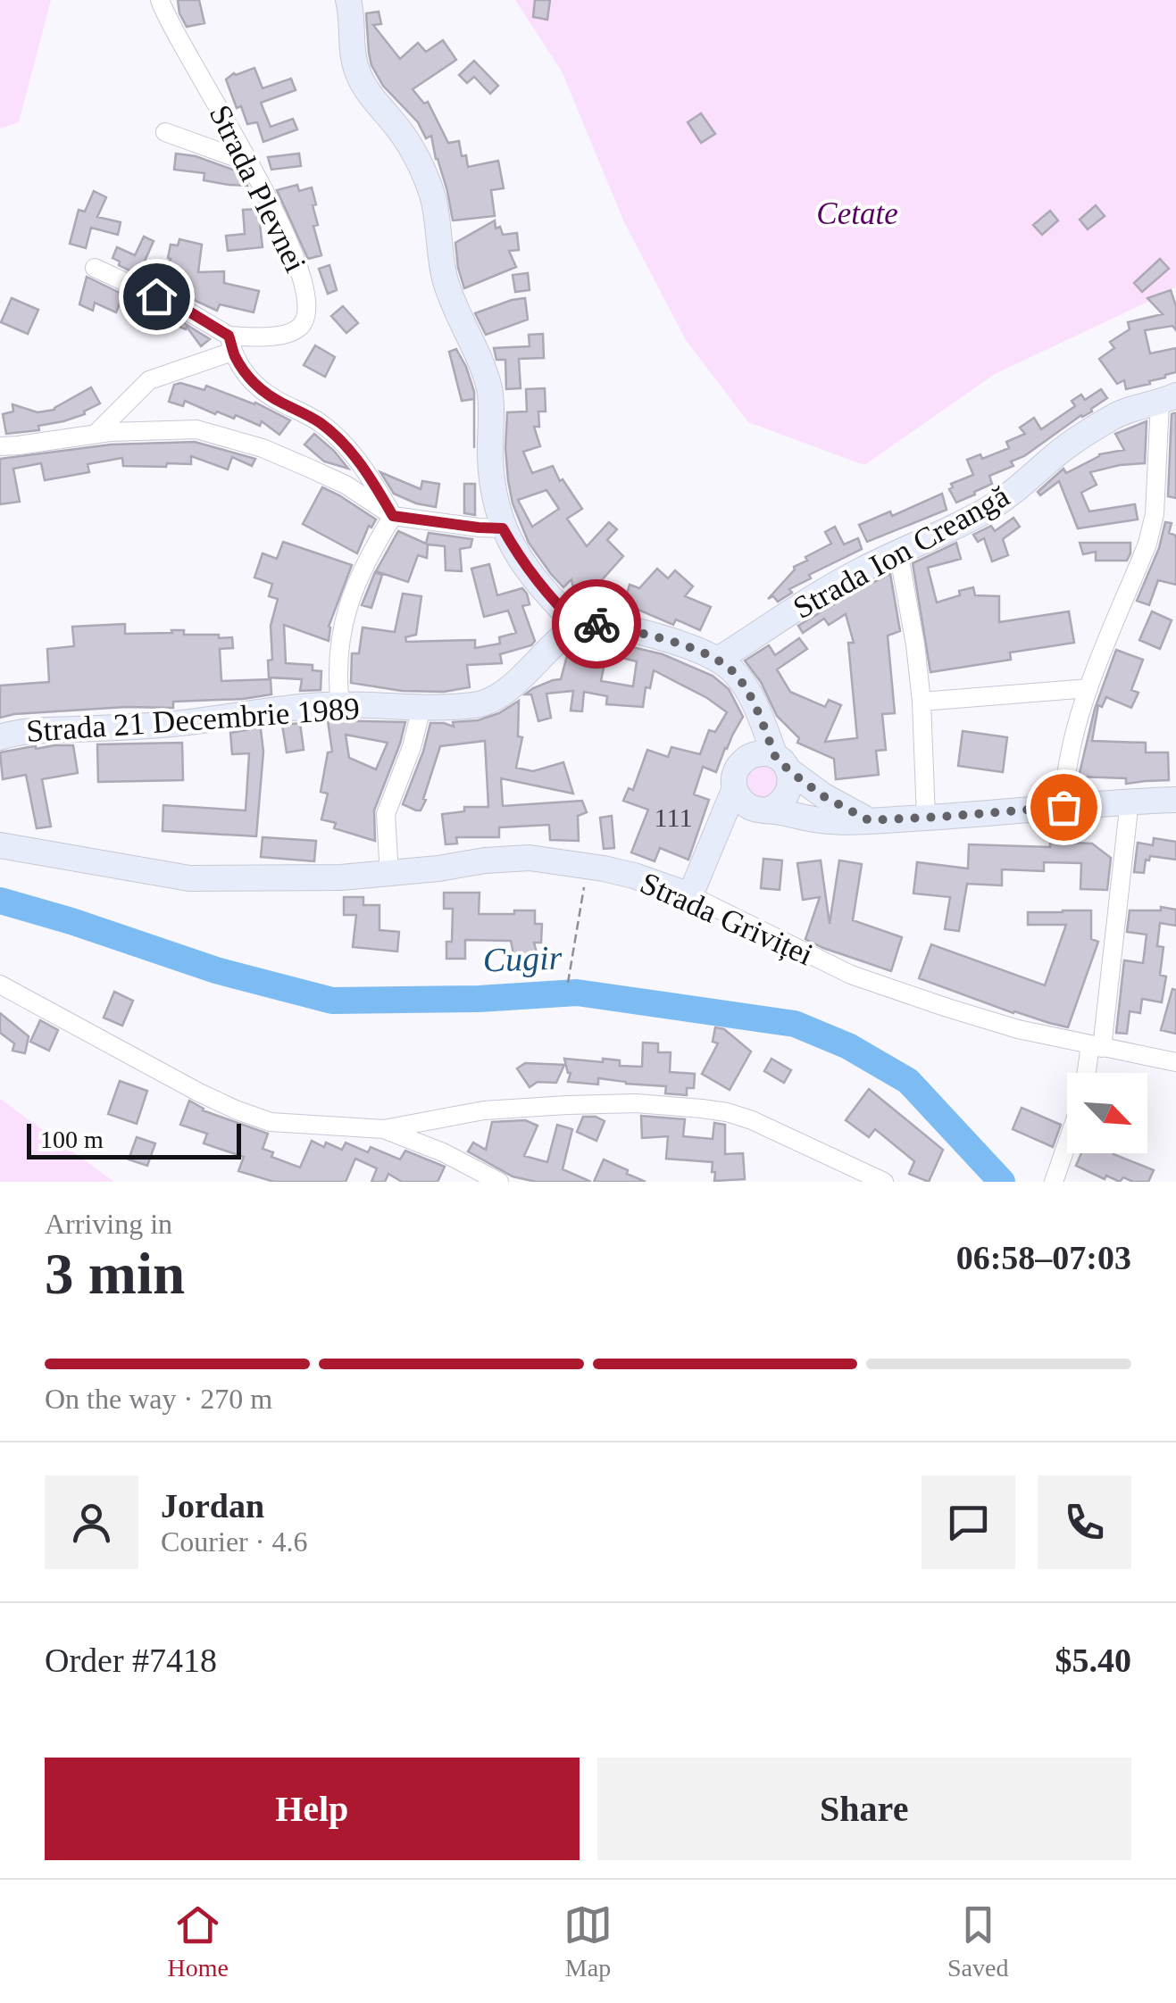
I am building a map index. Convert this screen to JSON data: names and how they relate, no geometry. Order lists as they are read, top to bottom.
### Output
{
  "streets": {
    "main road": ["Strada Ion Creangă", "Strada 21 Decembrie 1989", "Strada Griviței"],
    "street": ["Strada Plevnei"]
  },
  "water": ["Cugir"],
  "parks": ["Cetate"],
  "house_numbers": ["111"],
  "scale_bar": "100 m",
  "north": "bottom right",
  "page": {
    "scale": "100 m",
    "heading": ["3 min", "Arriving in", "06:58–07:03"],
    "panel": [
      "Jordan",
      "Courier · 4.6",
      "Order #7418",
      "$5.40"
    ],
    "bar": "On the way · 270 m",
    "buttons": ["Help", "Share"],
    "tabs": ["Home", "Map", "Saved"]
  }
}
